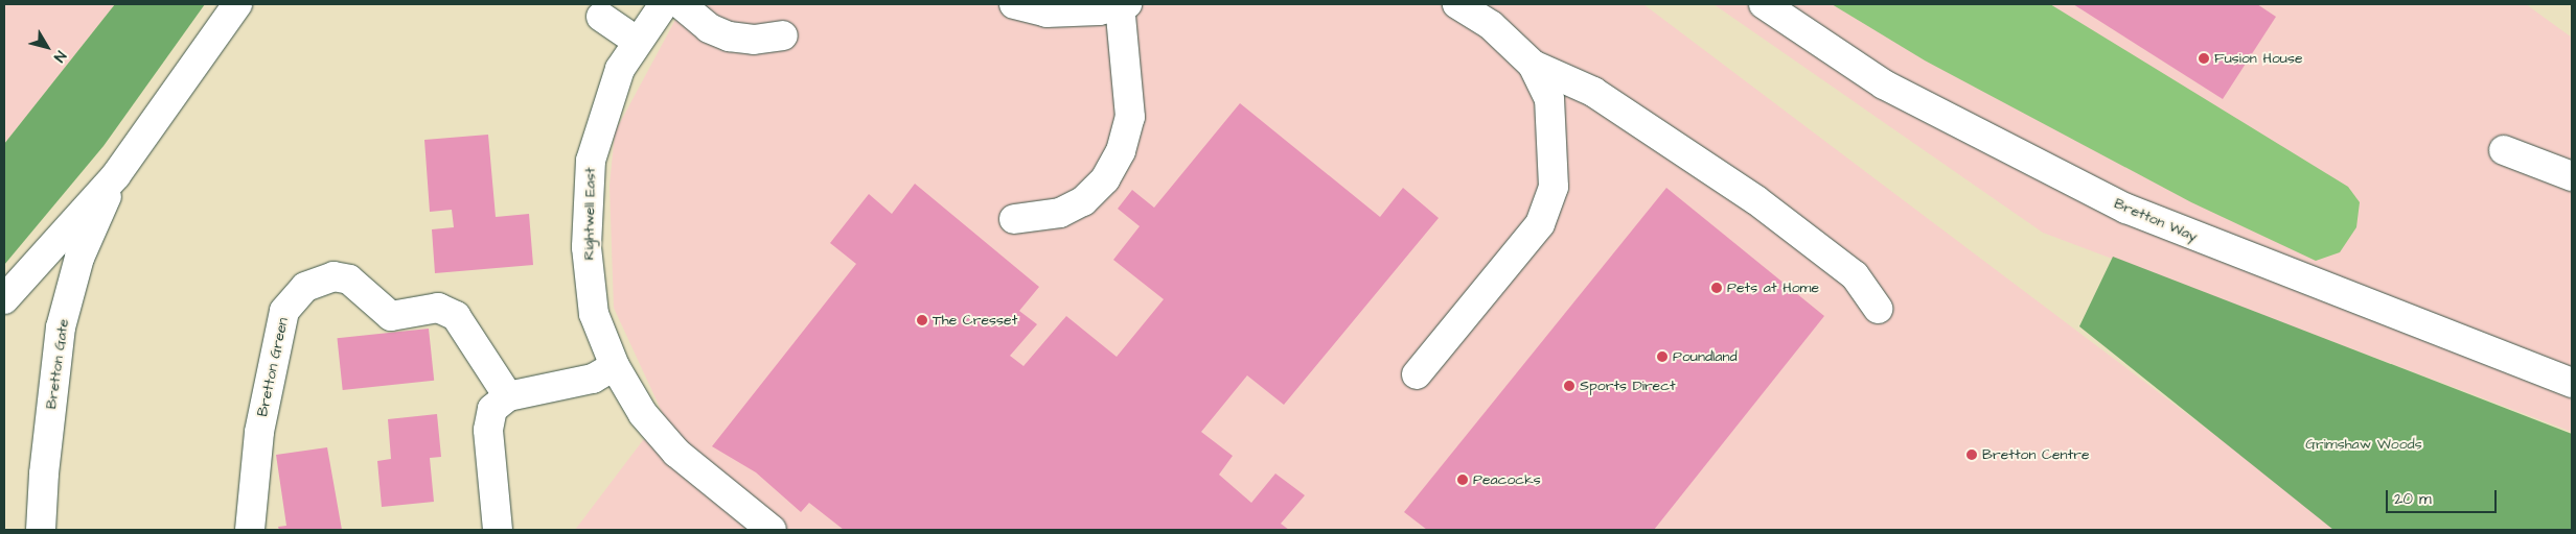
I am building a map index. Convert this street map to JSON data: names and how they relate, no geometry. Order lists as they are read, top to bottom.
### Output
{
  "streets": {
    "street": [
      "Rightwell East",
      "Bretton Way",
      "Bretton Gate",
      "Bretton Green"
    ]
  },
  "parks": ["Grimshaw Woods"],
  "places": [
    "Fusion House",
    "Pets at Home",
    "The Cresset",
    "Poundland",
    "Sports Direct",
    "Bretton Centre",
    "Peacocks"
  ],
  "scale_bar": "20 m",
  "north": "bottom right"
}
